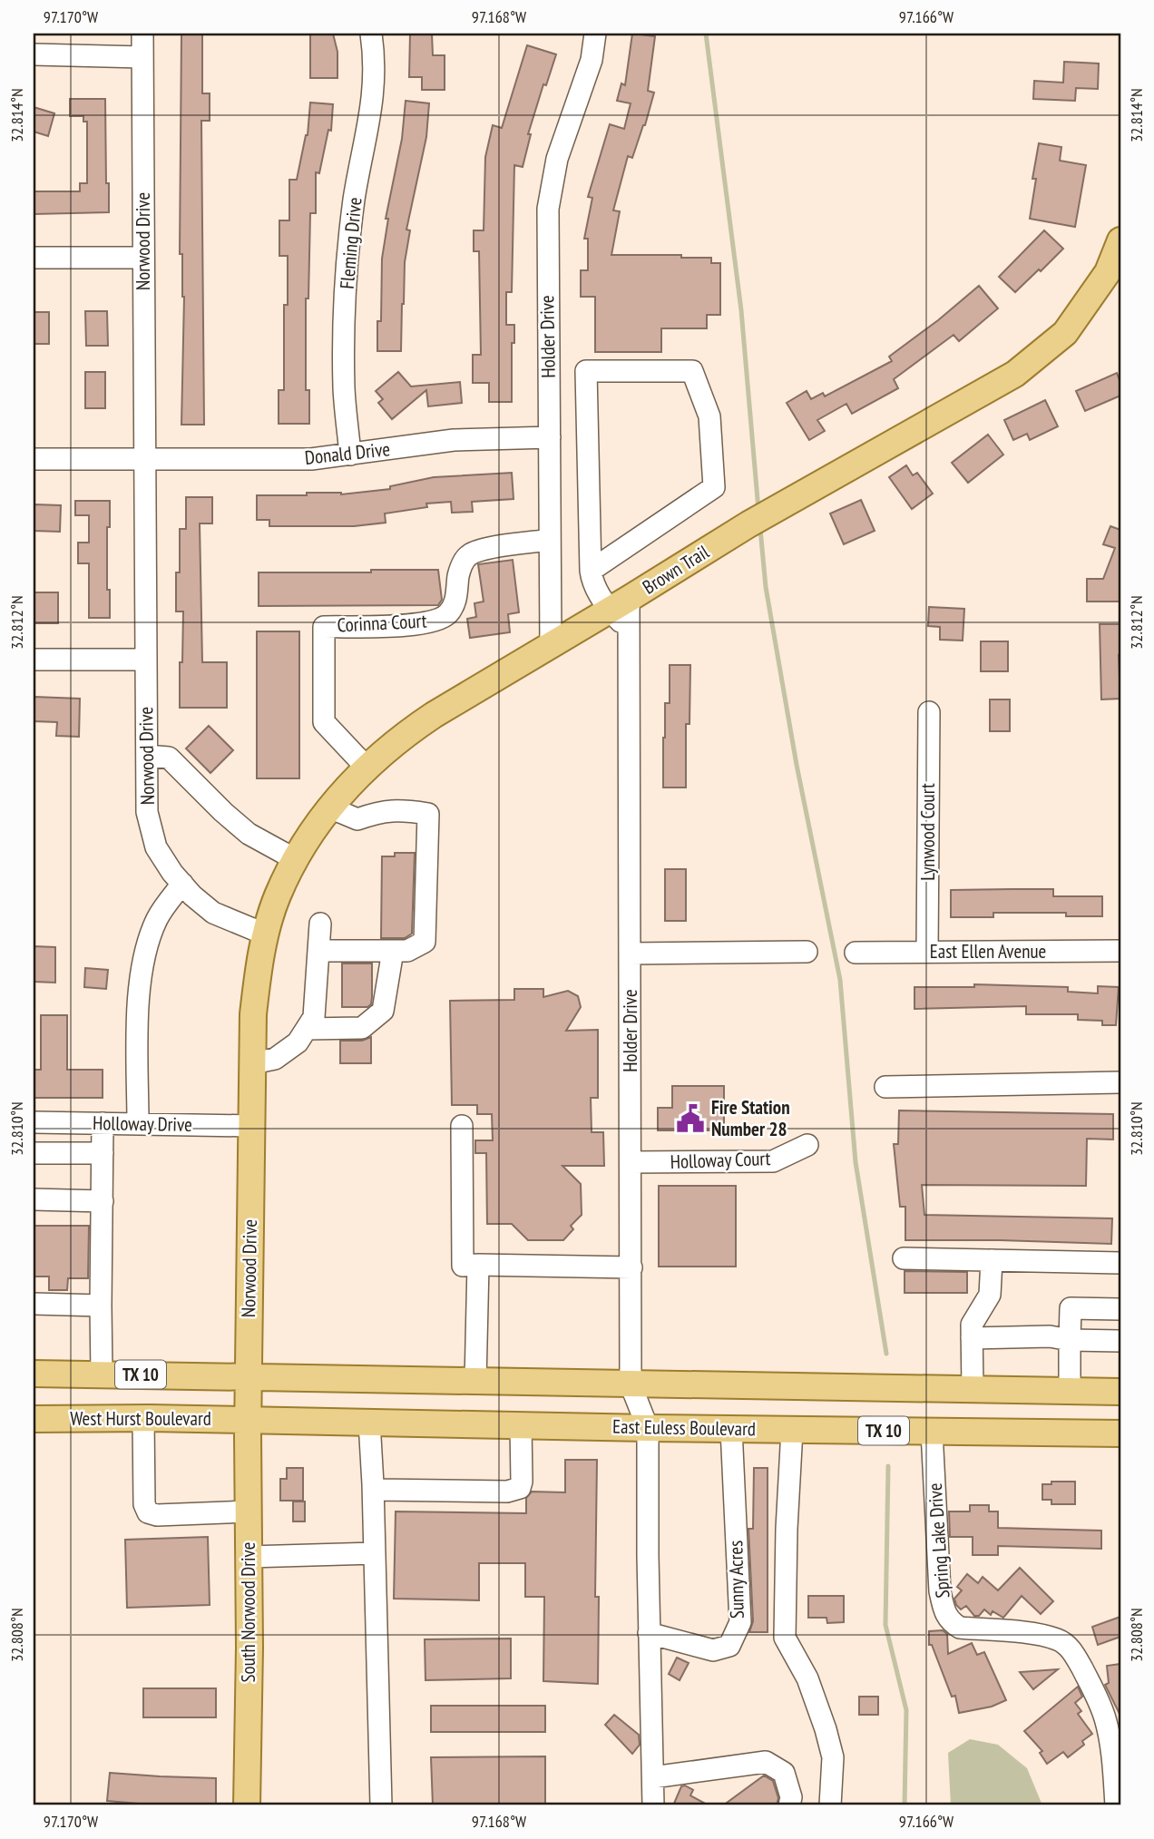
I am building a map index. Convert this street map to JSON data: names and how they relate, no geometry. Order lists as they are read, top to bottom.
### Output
{
  "streets": {
    "main road": [
      "Norwood Drive",
      "Brown Trail",
      "TX 10",
      "West Hurst Boulevard",
      "East Euless Boulevard",
      "South Norwood Drive"
    ],
    "street": [
      "Fleming Drive",
      "Holder Drive",
      "Donald Drive",
      "Corinna Court",
      "Lynwood Court",
      "East Ellen Avenue",
      "Holloway Drive",
      "Holloway Court",
      "Spring Lake Drive",
      "Sunny Acres"
    ]
  },
  "crossings": [
    ["Norwood Drive", "Donald Drive"],
    ["Norwood Drive", "Brown Trail"],
    ["Norwood Drive", "Holloway Drive"],
    ["Norwood Drive", "TX 10"],
    ["Norwood Drive", "West Hurst Boulevard"],
    ["Norwood Drive", "East Euless Boulevard"],
    ["Norwood Drive", "South Norwood Drive"],
    ["Fleming Drive", "Donald Drive"],
    ["Holder Drive", "Donald Drive"],
    ["Holder Drive", "Brown Trail"],
    ["Holder Drive", "Corinna Court"],
    ["Holder Drive", "Holloway Court"],
    ["Holder Drive", "TX 10"],
    ["Holder Drive", "East Euless Boulevard"],
    ["Brown Trail", "Corinna Court"],
    ["Lynwood Court", "East Ellen Avenue"],
    ["West Hurst Boulevard", "East Euless Boulevard"],
    ["West Hurst Boulevard", "South Norwood Drive"],
    ["East Euless Boulevard", "Spring Lake Drive"],
    ["East Euless Boulevard", "Sunny Acres"],
    ["East Euless Boulevard", "South Norwood Drive"]
  ],
  "places": {
    "public building": ["Fire Station Number 28"]
  },
  "coordinates": [
    "97.170°W",
    "97.168°W",
    "97.166°W",
    "32.814°N",
    "32.812°N",
    "32.810°N",
    "32.808°N"
  ]
}
